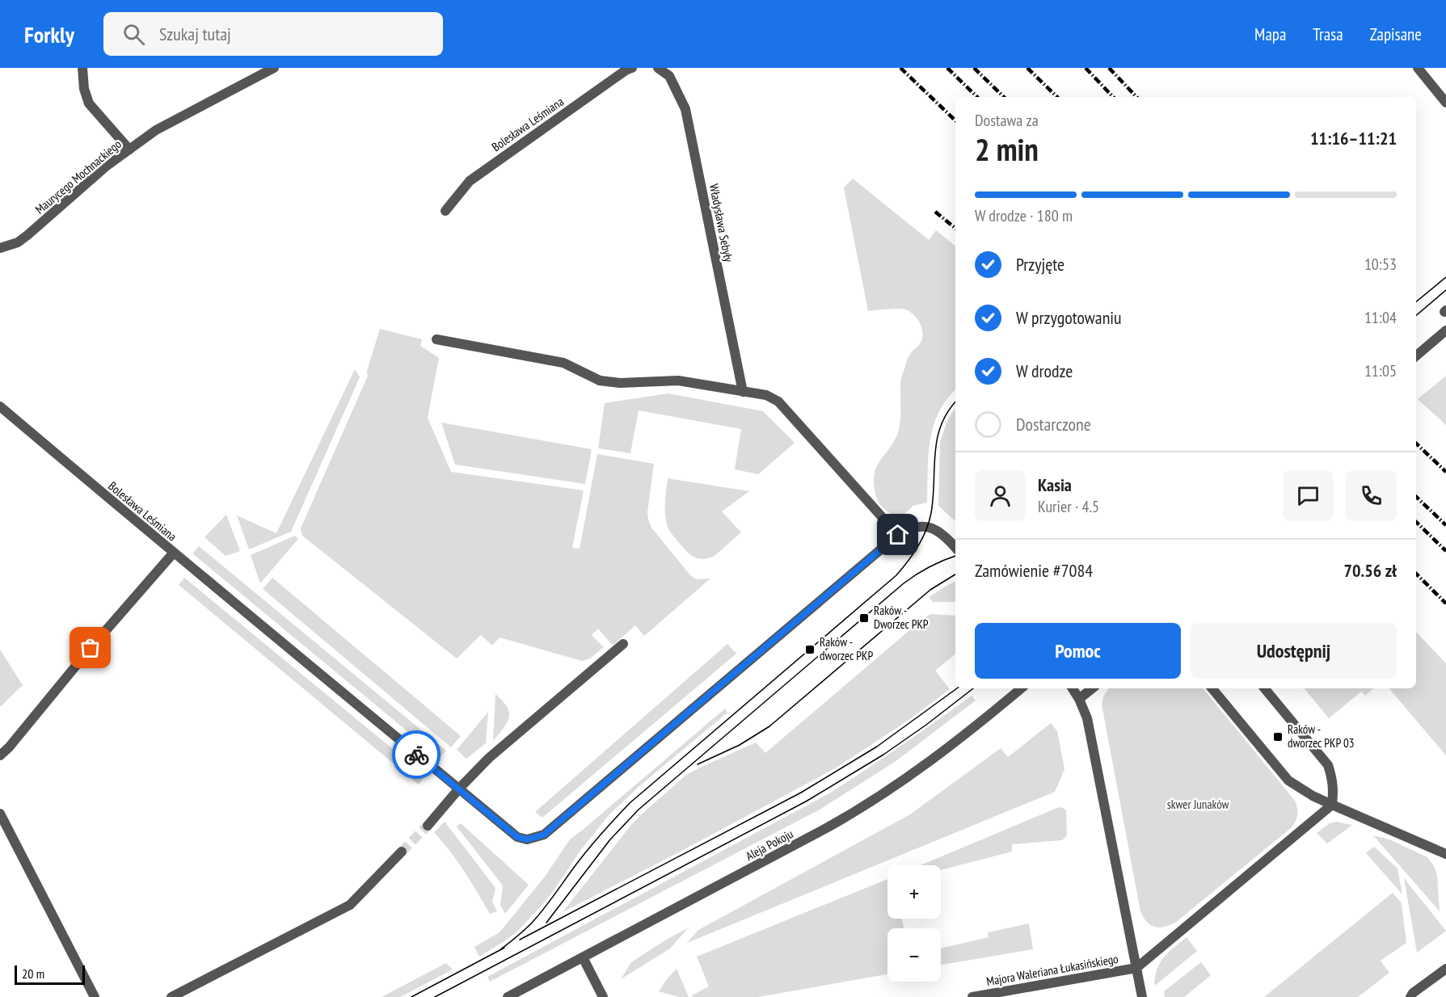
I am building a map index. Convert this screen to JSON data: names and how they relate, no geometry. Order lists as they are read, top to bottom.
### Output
{
  "streets": {
    "street": [
      "Bolesława Leśmiana",
      "Maurycego Mochnackiego",
      "Władysława Sebyły",
      "Aleja Pokoju",
      "Majora Waleriana Łukasińskiego"
    ]
  },
  "parks": ["skwer Junaków"],
  "places": {
    "transit": ["Raków - Dworzec PKP", "Raków - dworzec PKP", "Raków - dworzec PKP 03"]
  },
  "scale_bar": "20 m",
  "page": {
    "header": "Forkly",
    "search": "Szukaj tutaj",
    "nav": ["Mapa", "Trasa", "Zapisane"],
    "heading": ["2 min", "Dostawa za", "11:16–11:21"],
    "panel": [
      "Kasia",
      "Kurier · 4.5",
      "Zamówienie #7084",
      "70.56 zł"
    ],
    "bar": "W drodze · 180 m",
    "list": [
      ["Przyjęte", "10:53"],
      ["W przygotowaniu", "11:04"],
      ["W drodze", "11:05"],
      "Dostarczone"
    ],
    "buttons": ["Pomoc", "Udostępnij"],
    "map_buttons": ["+", "−"],
    "scale": "20 m"
  }
}
